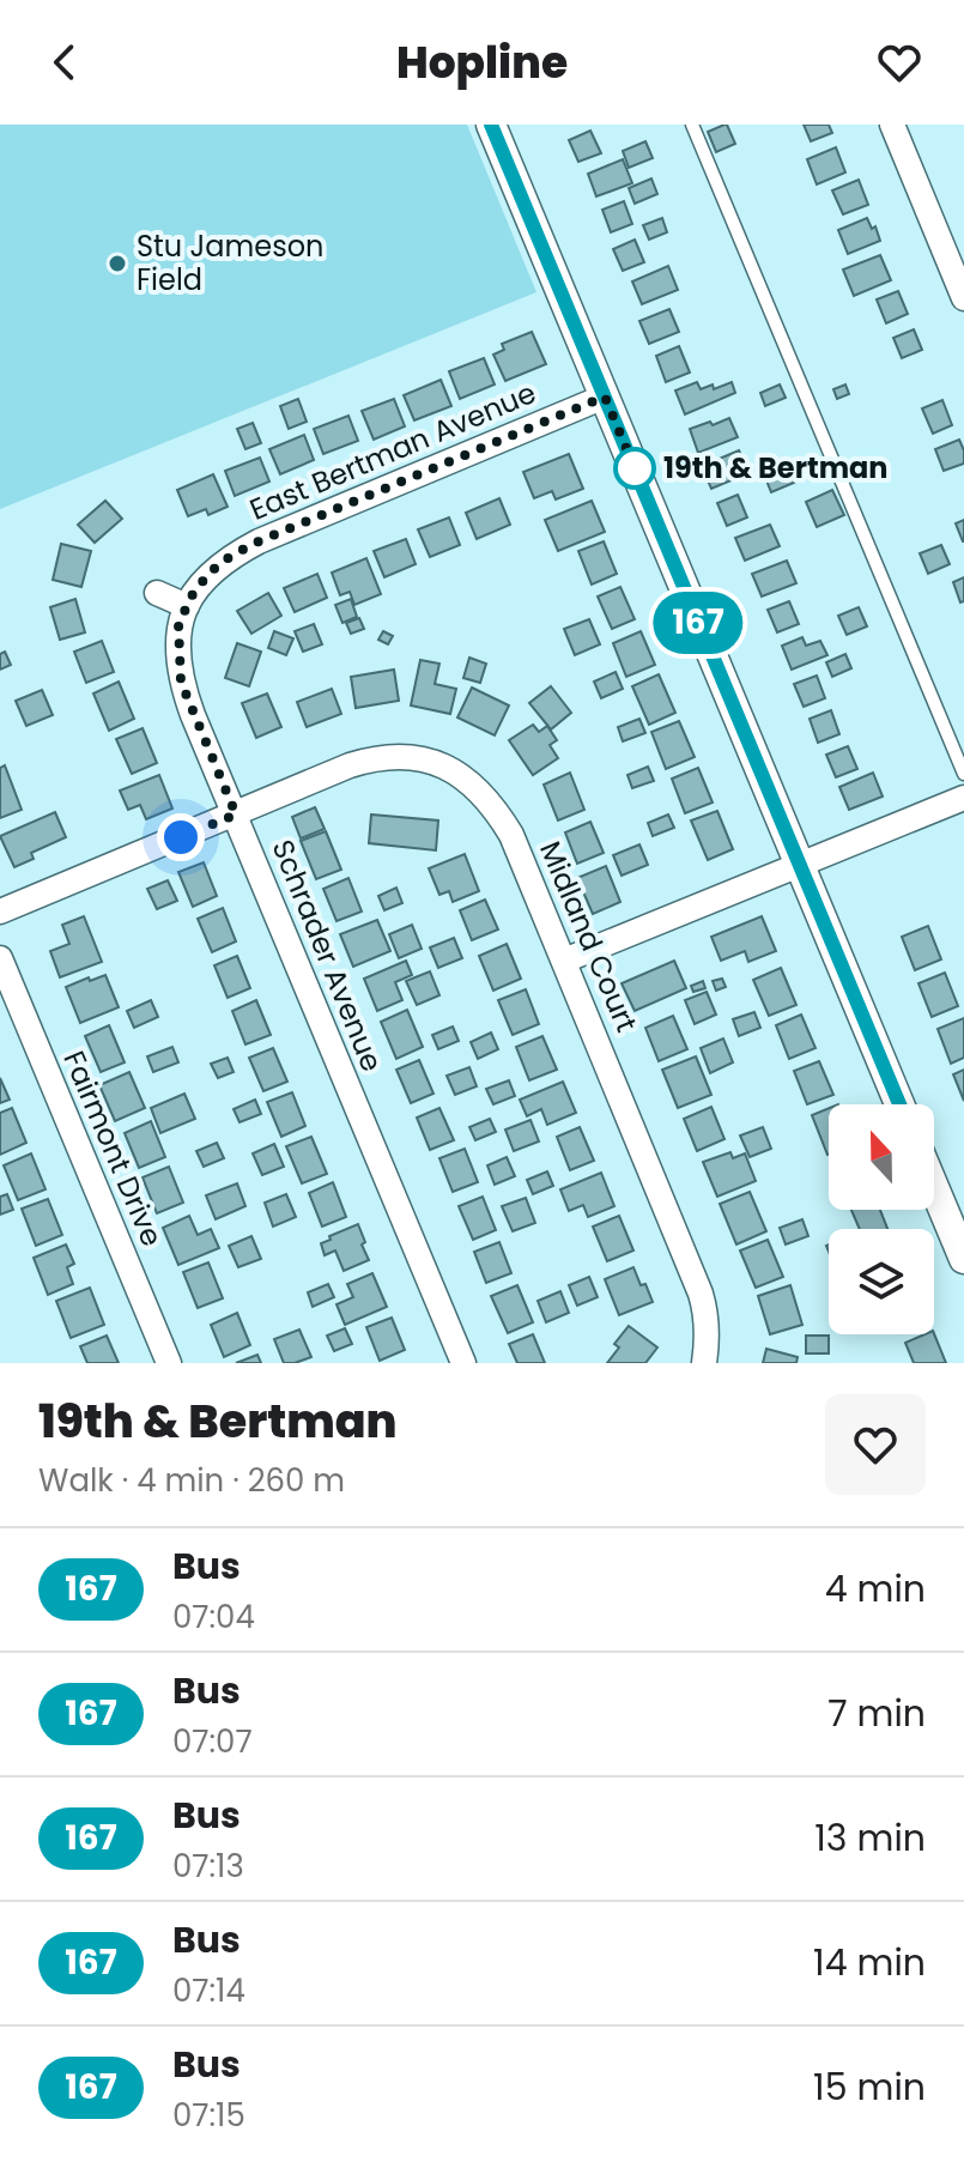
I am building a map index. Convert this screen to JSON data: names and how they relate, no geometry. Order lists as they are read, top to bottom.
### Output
{
  "streets": {
    "street": [
      "East Bertman Avenue",
      "Midland Court",
      "Schrader Avenue",
      "Fairmont Drive"
    ]
  },
  "crossings": [
    ["East Bertman Avenue", "Schrader Avenue"],
    ["Midland Court", "Schrader Avenue"]
  ],
  "places": ["Stu Jameson Field", "19th & Bertman"],
  "lines": ["bus line 167"],
  "north": "top",
  "page": {
    "header": "Hopline",
    "on_map": "167",
    "heading": ["19th & Bertman", "Walk · 4 min · 260 m"],
    "list": [
      {
        "mark": "167",
        "name": "Bus",
        "note": "07:04",
        "value": "4 min"
      },
      {
        "mark": "167",
        "name": "Bus",
        "note": "07:07",
        "value": "7 min"
      },
      {
        "mark": "167",
        "name": "Bus",
        "note": "07:13",
        "value": "13 min"
      },
      {
        "mark": "167",
        "name": "Bus",
        "note": "07:14",
        "value": "14 min"
      },
      {
        "mark": "167",
        "name": "Bus",
        "note": "07:15",
        "value": "15 min"
      }
    ]
  }
}
